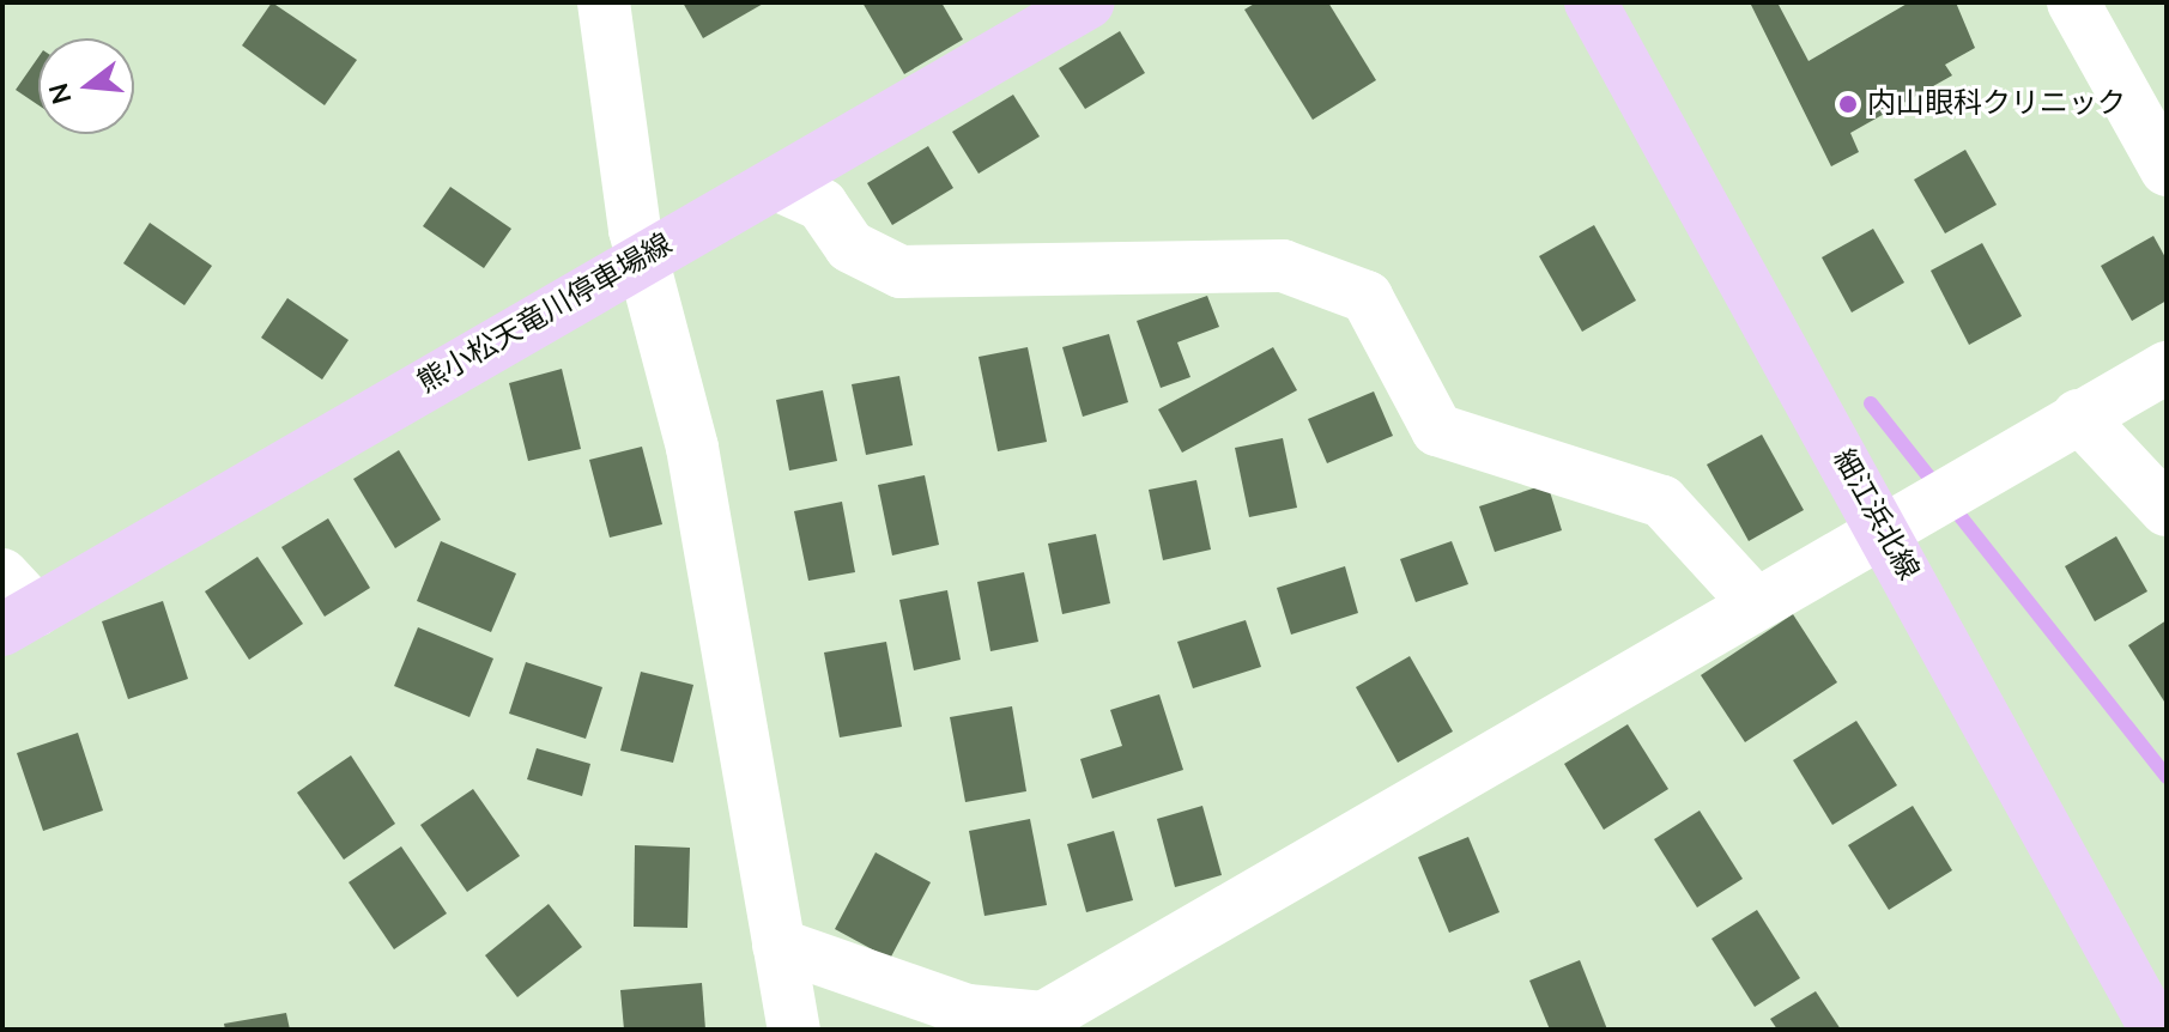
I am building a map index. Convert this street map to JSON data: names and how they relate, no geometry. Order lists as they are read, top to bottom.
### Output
{
  "streets": {
    "main road": ["熊小松天竜川停車場線", "細江浜北線"]
  },
  "places": ["内山眼科クリニック"],
  "north": "left"
}
